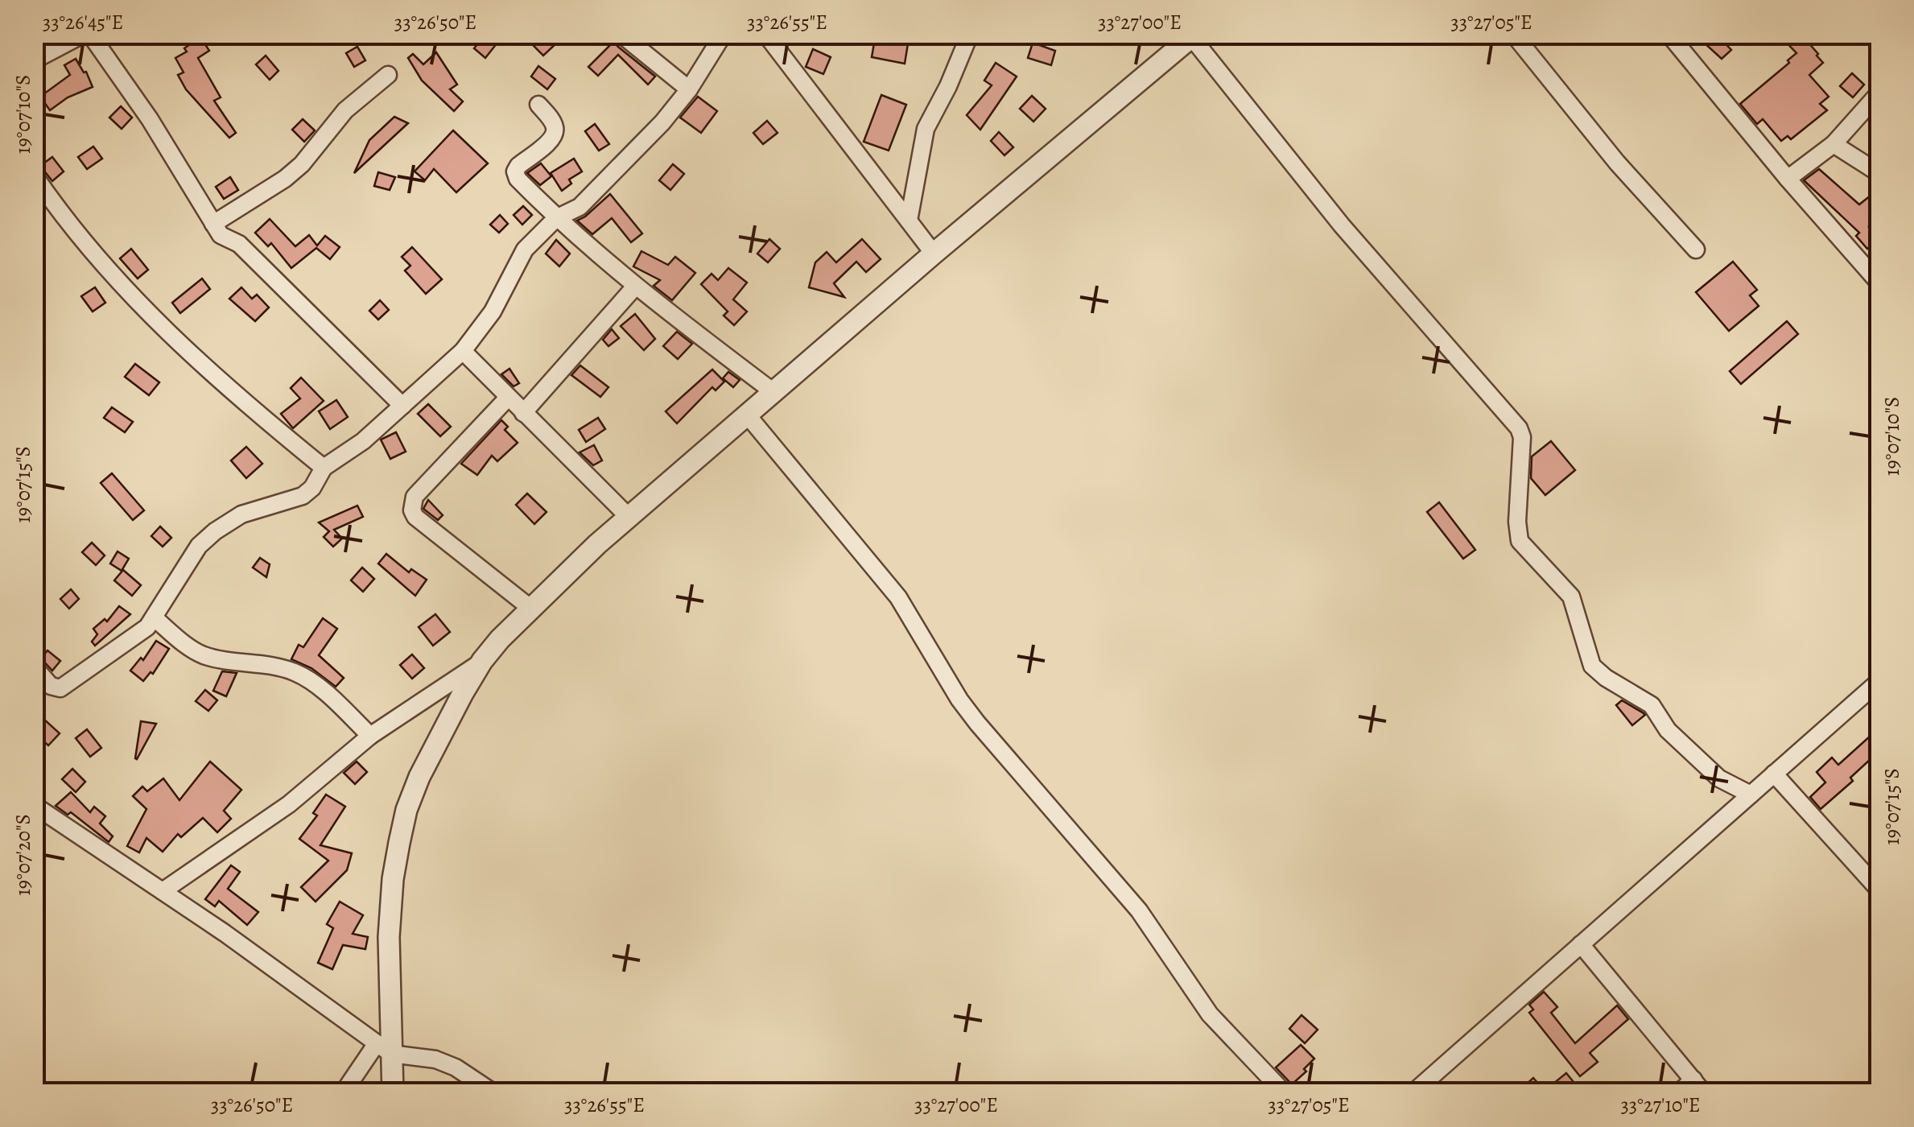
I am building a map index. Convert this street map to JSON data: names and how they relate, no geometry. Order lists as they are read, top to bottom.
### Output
{
  "coordinates": [
    "33°26'45\"E",
    "33°26'50\"E",
    "33°26'55\"E",
    "33°27'00\"E",
    "33°27'05\"E",
    "19°07'10\"S",
    "19°07'15\"S",
    "19°07'20\"S",
    "33°27'10\"E"
  ]
}
